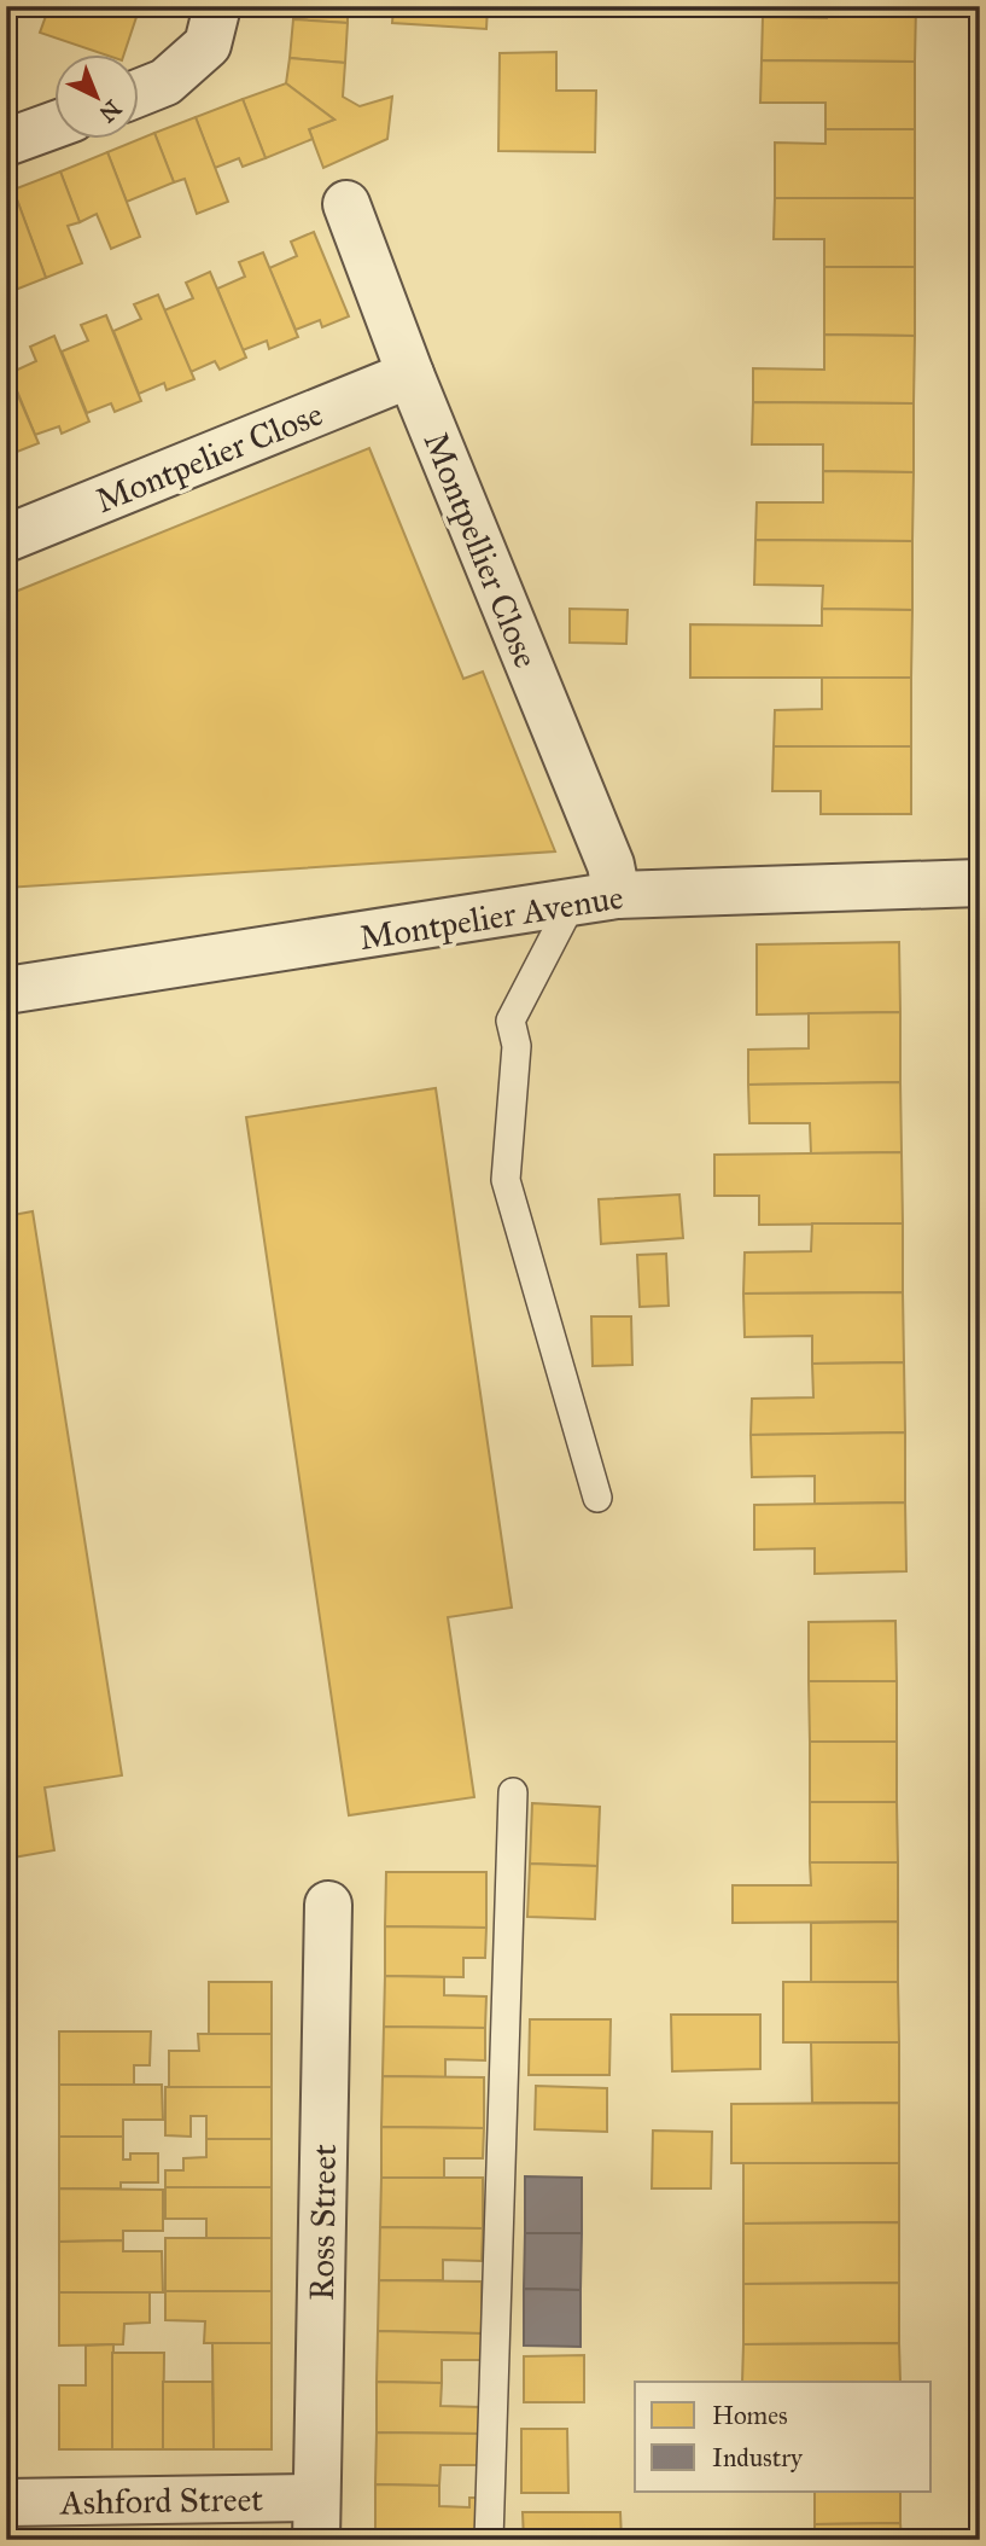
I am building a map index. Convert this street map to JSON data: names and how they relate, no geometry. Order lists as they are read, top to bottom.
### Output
{
  "streets": {
    "street": [
      "Montpelier Close",
      "Montpellier Close",
      "Montpelier Avenue",
      "Ross Street",
      "Ashford Street"
    ]
  },
  "crossings": [
    ["Montpelier Close", "Montpellier Close"],
    ["Montpellier Close", "Montpelier Avenue"],
    ["Ross Street", "Ashford Street"]
  ],
  "legend": ["Homes", "Industry"],
  "north": "bottom right"
}
